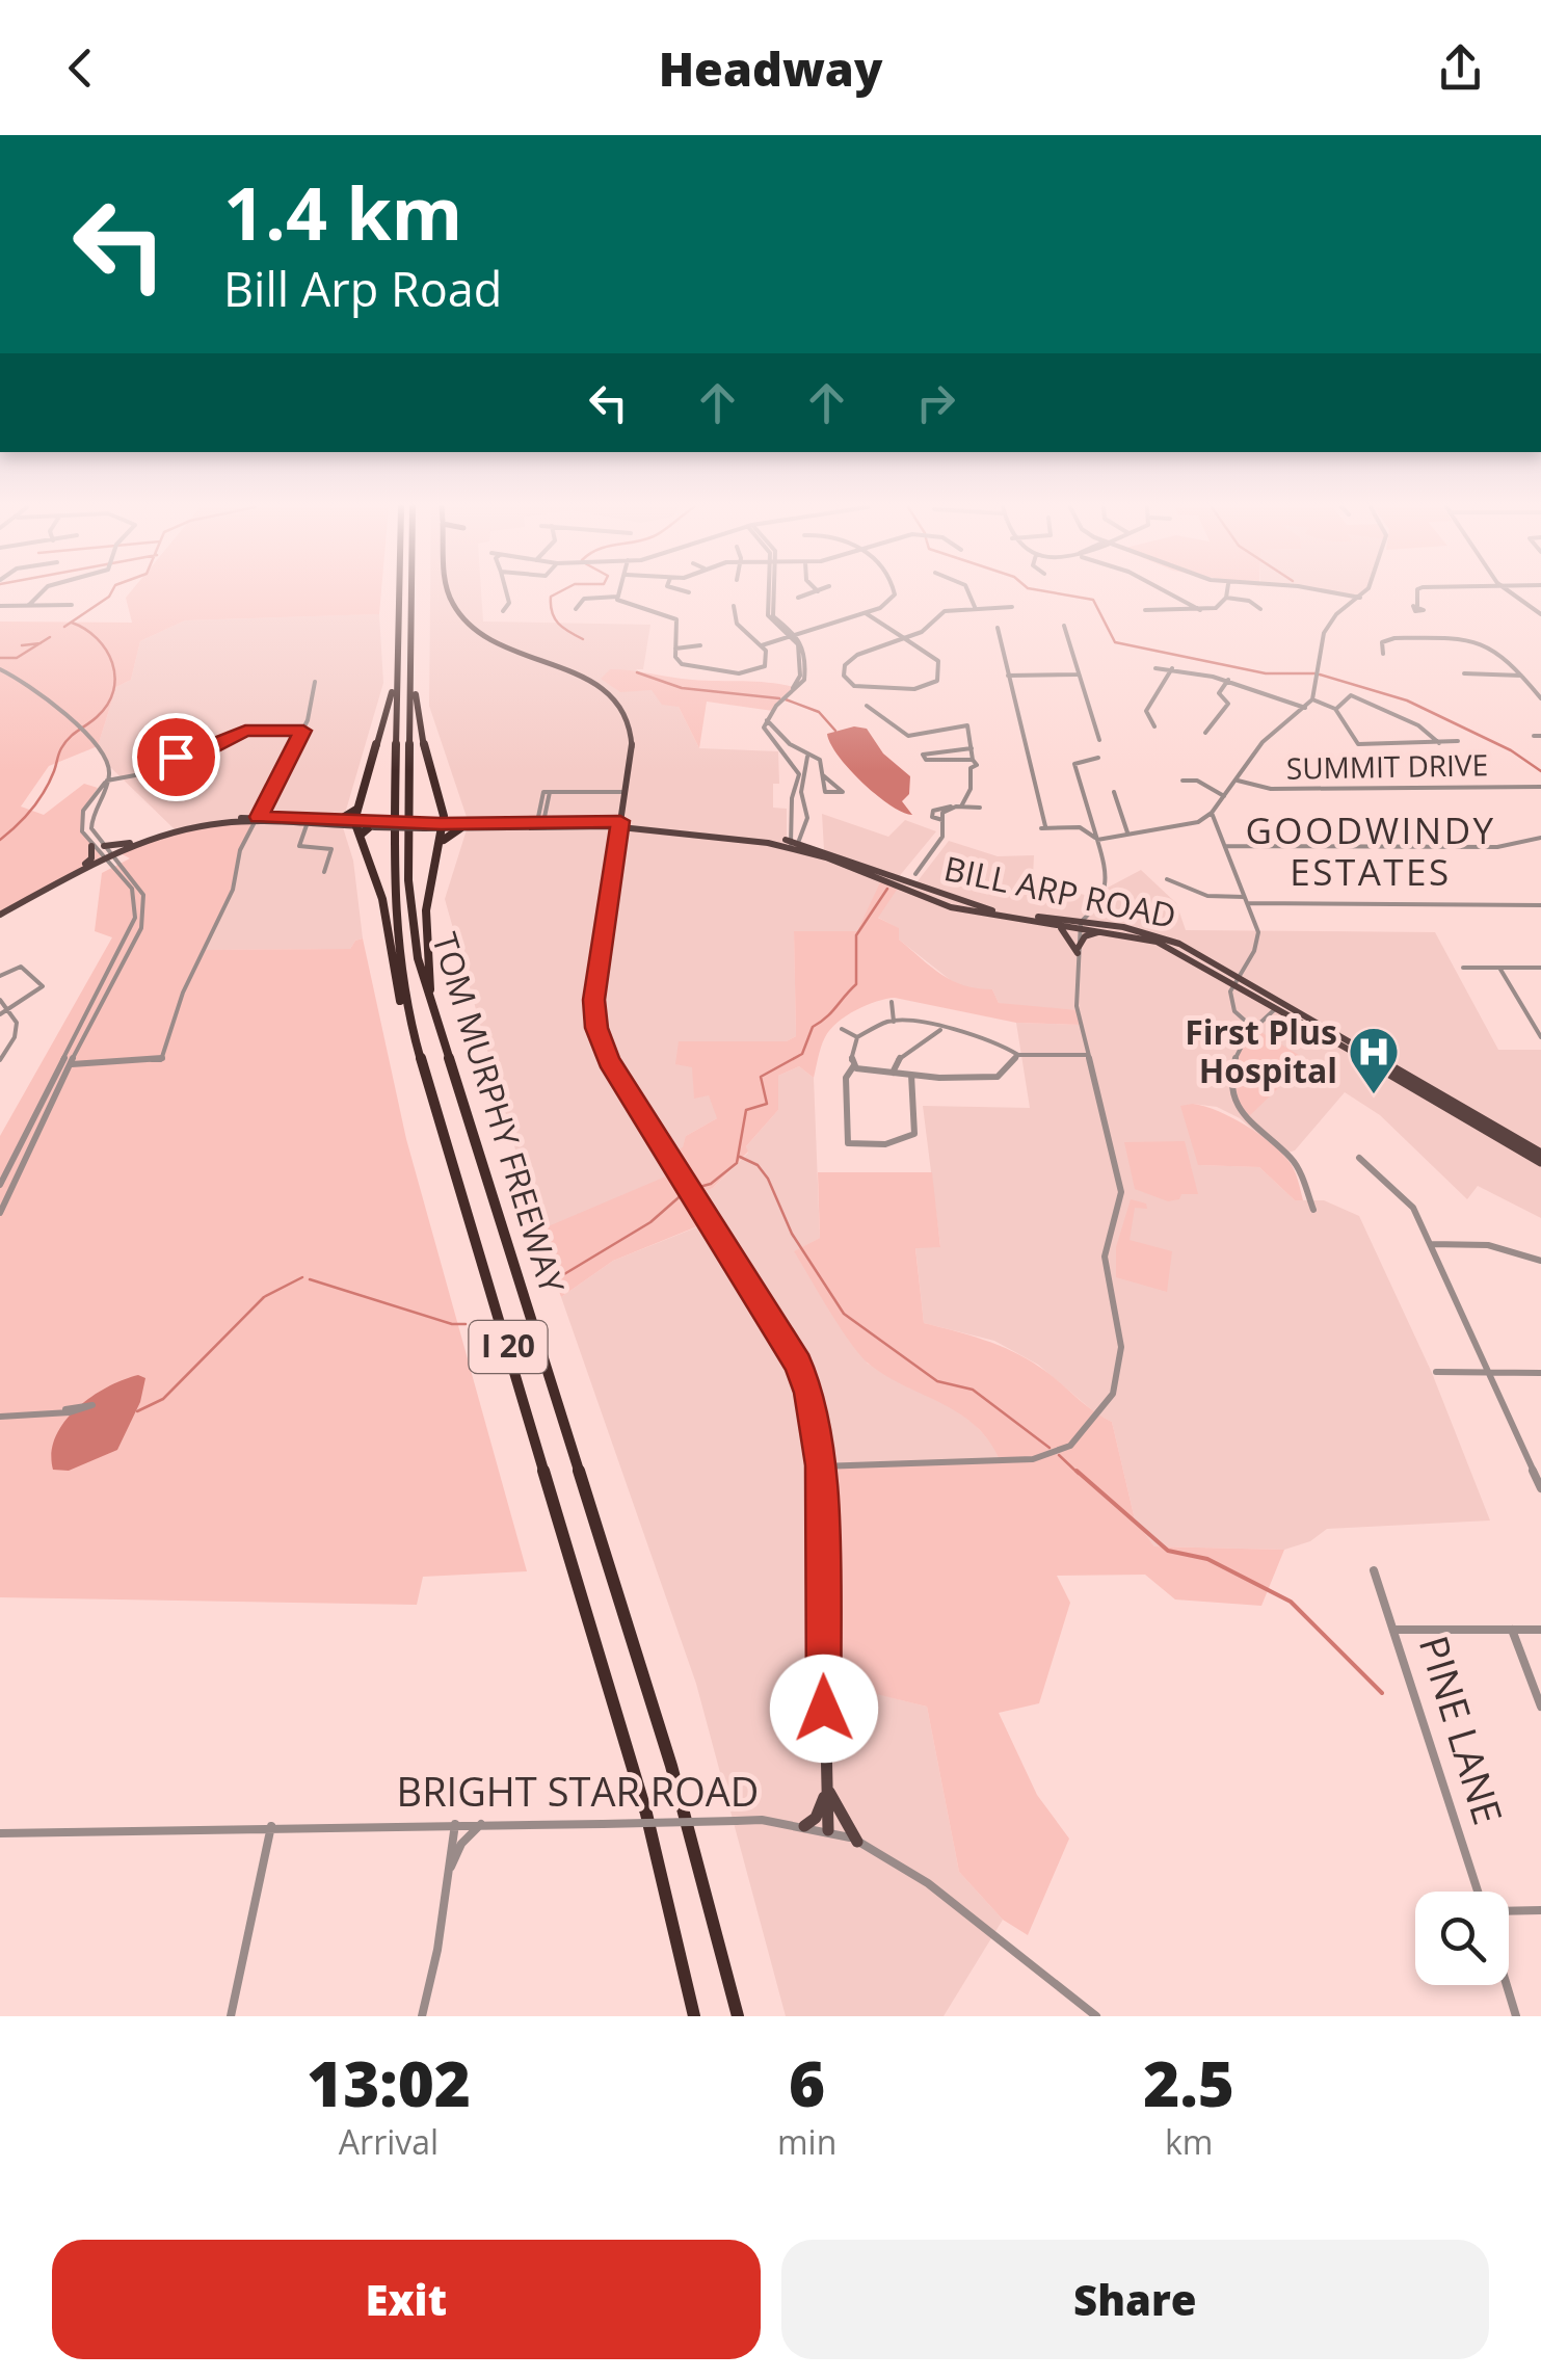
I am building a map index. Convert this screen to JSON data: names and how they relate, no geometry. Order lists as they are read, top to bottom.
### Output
{
  "streets": {
    "highway": ["TOM MURPHY FREEWAY", "I 20"],
    "main road": ["BILL ARP ROAD"],
    "street": ["SUMMIT DRIVE", "PINE LANE", "BRIGHT STAR ROAD"]
  },
  "districts": ["GOODWINDY ESTATES"],
  "places": {
    "hospital": ["First Plus Hospital"]
  },
  "page": {
    "header": "Headway",
    "turn": ["1.4 km", "Bill Arp Road"],
    "eta": [
      "13:02",
      "Arrival",
      "6",
      "min",
      "2.5",
      "km"
    ],
    "buttons": ["Exit", "Share"]
  }
}
